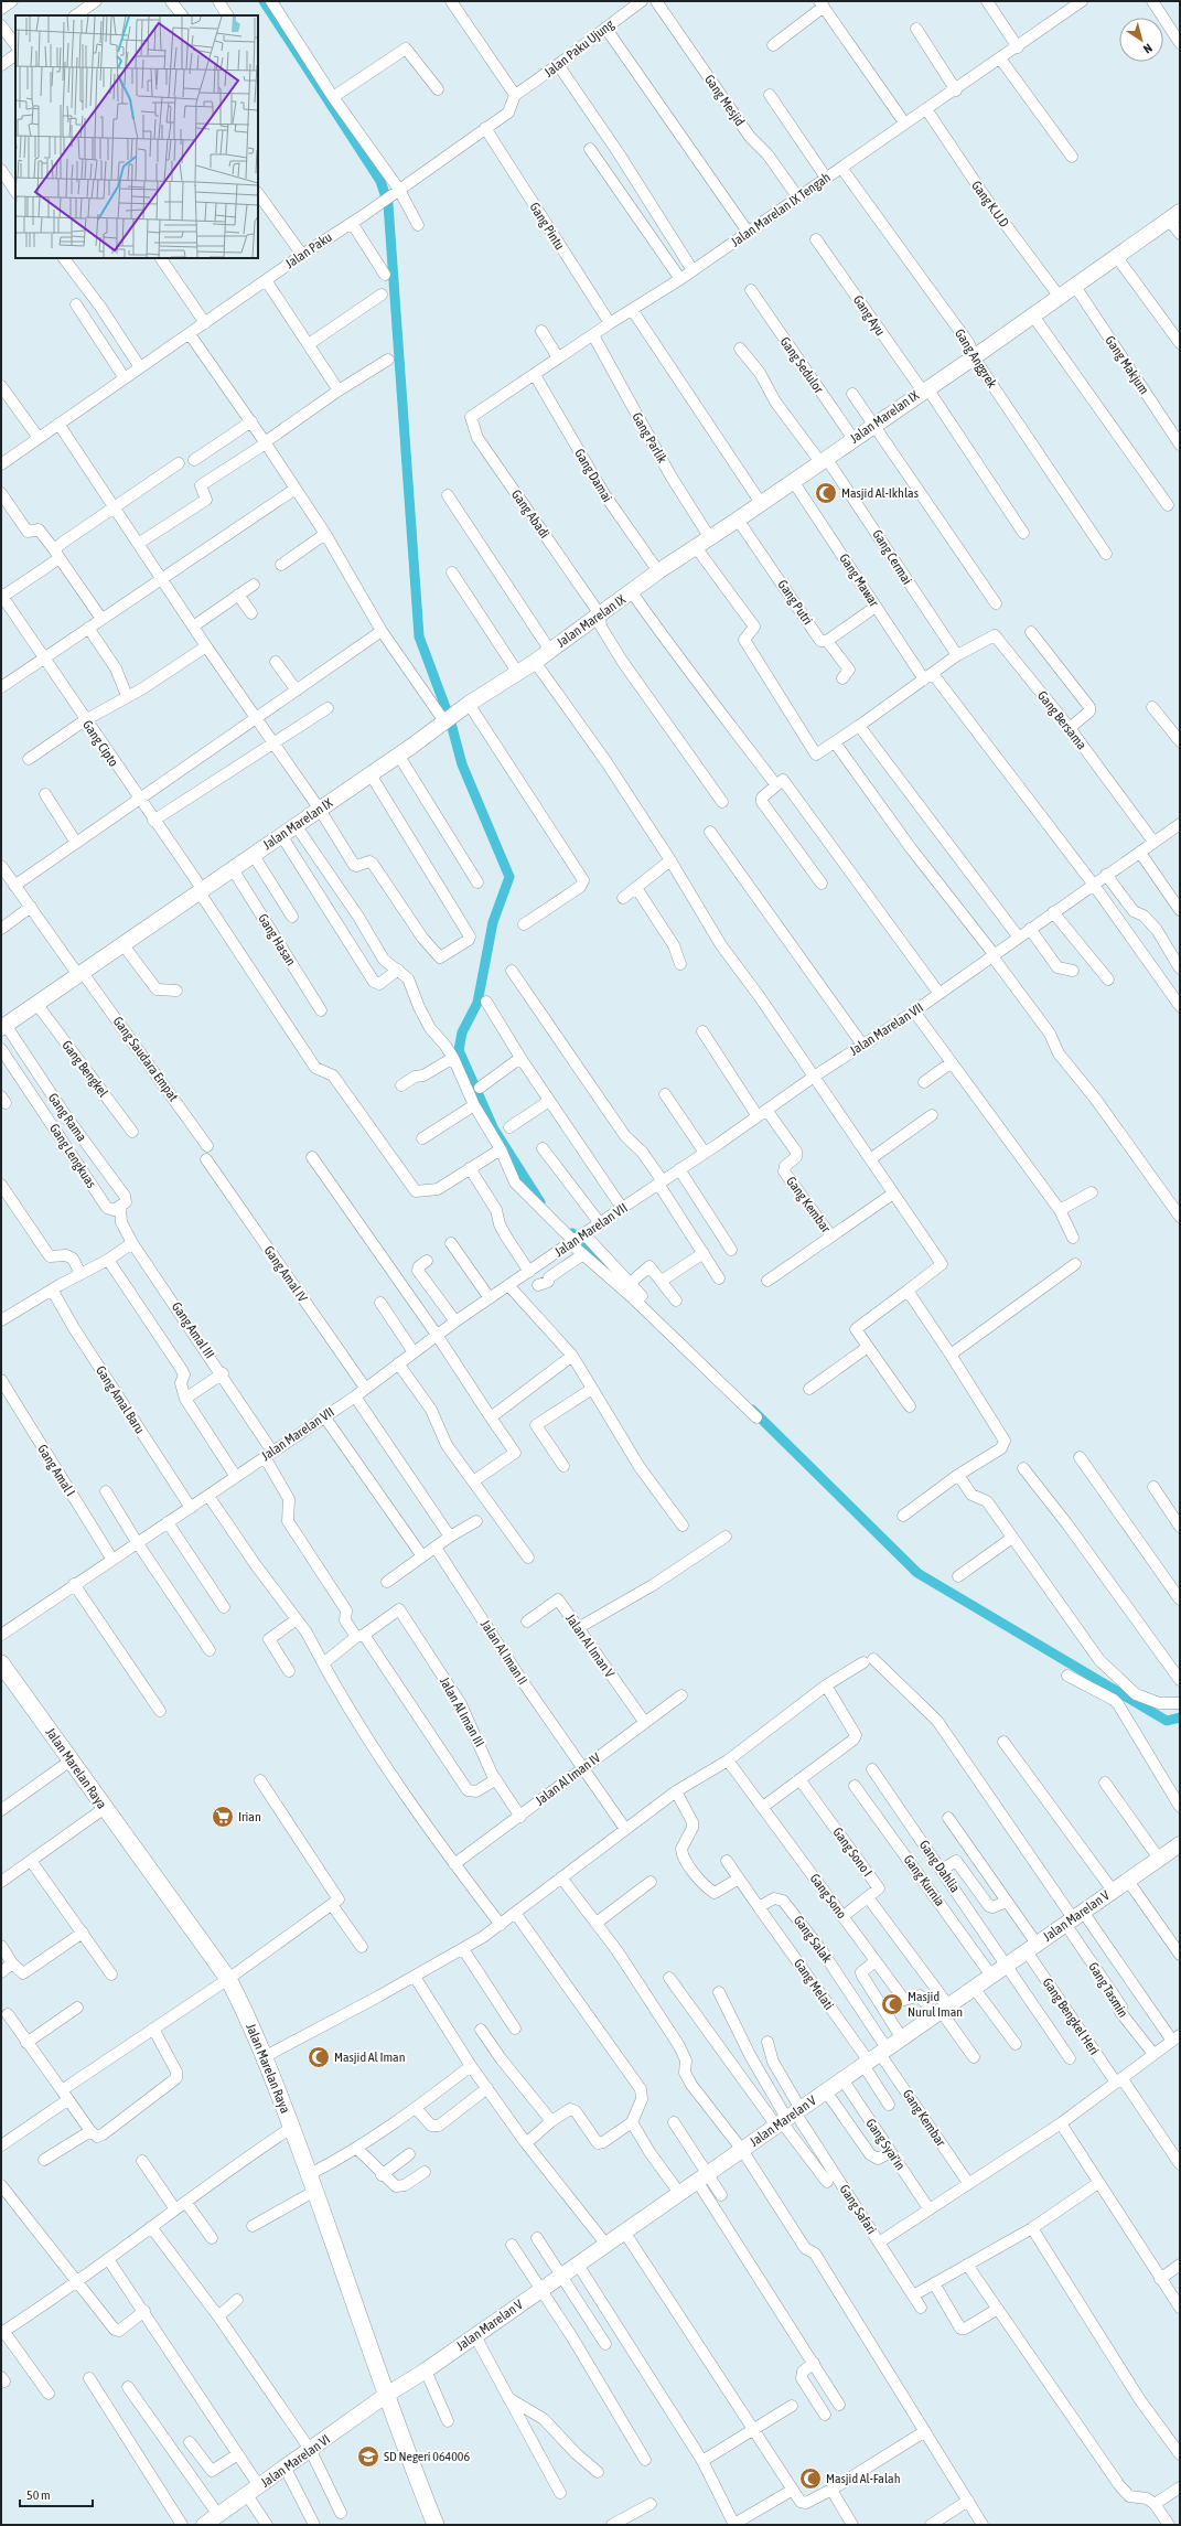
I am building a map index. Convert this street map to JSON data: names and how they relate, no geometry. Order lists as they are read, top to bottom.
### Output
{
  "streets": {
    "main road": [
      "Jalan Marelan IX",
      "Jalan Marelan Raya",
      "Jalan Marelan V",
      "Jalan Marelan VI"
    ],
    "street": [
      "Jalan Paku Ujung",
      "Gang Mesjid",
      "Gang K.U.D",
      "Jalan Marelan IX Tengah",
      "Gang Pintu",
      "Jalan Paku",
      "Gang Ayu",
      "Gang Anggrek",
      "Gang Sedulor",
      "Gang Makjum",
      "Gang Parlik",
      "Gang Damai",
      "Gang Abadi",
      "Gang Cermai",
      "Gang Mawar",
      "Gang Putri",
      "Gang Bersama",
      "Gang Cipto",
      "Gang Hasan",
      "Jalan Marelan VII",
      "Gang Saudara Empat",
      "Gang Bengkel",
      "Gang Rama",
      "Gang Lengkuas",
      "Gang Kembar",
      "Gang Amal IV",
      "Gang Amal III",
      "Gang Amal Baru",
      "Gang Amal I",
      "Jalan Al Iman V",
      "Jalan Al Iman II",
      "Jalan Al Iman III",
      "Jalan Al Iman IV",
      "Gang Sono I",
      "Gang Dahlia",
      "Gang Kurnia",
      "Gang Sono",
      "Gang Salak",
      "Gang Melati",
      "Gang Tasmin",
      "Gang Bengkel Heri",
      "Gang Syai'in",
      "Gang Safari"
    ]
  },
  "crossings": [
    ["Jalan Paku Ujung", "Jalan Paku"],
    ["Gang Mesjid", "Jalan Marelan IX Tengah"],
    ["Gang K.U.D", "Jalan Marelan IX Tengah"],
    ["Gang K.U.D", "Jalan Marelan IX"],
    ["Jalan Marelan IX Tengah", "Gang Pintu"],
    ["Jalan Marelan IX Tengah", "Gang Anggrek"],
    ["Jalan Marelan IX Tengah", "Gang Parlik"],
    ["Jalan Marelan IX Tengah", "Gang Damai"],
    ["Jalan Marelan IX Tengah", "Gang Abadi"],
    ["Gang Pintu", "Jalan Paku"],
    ["Gang Ayu", "Jalan Marelan IX"],
    ["Gang Anggrek", "Jalan Marelan IX"],
    ["Gang Sedulor", "Jalan Marelan IX"],
    ["Gang Makjum", "Jalan Marelan IX"],
    ["Jalan Marelan IX", "Gang Parlik"],
    ["Jalan Marelan IX", "Gang Damai"],
    ["Jalan Marelan IX", "Gang Abadi"],
    ["Jalan Marelan IX", "Gang Cermai"],
    ["Jalan Marelan IX", "Gang Mawar"],
    ["Jalan Marelan IX", "Gang Putri"],
    ["Jalan Marelan IX", "Gang Cipto"],
    ["Jalan Marelan IX", "Gang Hasan"],
    ["Jalan Marelan IX", "Gang Saudara Empat"],
    ["Jalan Marelan IX", "Gang Bengkel"],
    ["Jalan Marelan IX", "Gang Rama"],
    ["Gang Cermai", "Gang Bersama"],
    ["Gang Mawar", "Jalan Marelan VII"],
    ["Gang Bersama", "Jalan Marelan VII"],
    ["Jalan Marelan VII", "Gang Kembar"],
    ["Jalan Marelan VII", "Gang Amal IV"],
    ["Jalan Marelan VII", "Gang Amal III"],
    ["Jalan Marelan VII", "Gang Amal Baru"],
    ["Jalan Marelan VII", "Gang Amal I"],
    ["Gang Rama", "Gang Lengkuas"],
    ["Gang Rama", "Gang Amal III"],
    ["Gang Lengkuas", "Gang Amal III"],
    ["Gang Kembar", "Jalan Marelan V"],
    ["Gang Kembar", "Gang Salak"],
    ["Gang Kembar", "Gang Melati"],
    ["Gang Amal III", "Jalan Al Iman III"],
    ["Jalan Al Iman V", "Jalan Al Iman IV"],
    ["Jalan Al Iman II", "Jalan Al Iman IV"],
    ["Jalan Al Iman III", "Jalan Al Iman IV"],
    ["Jalan Marelan Raya", "Jalan Marelan V"],
    ["Jalan Marelan Raya", "Jalan Marelan VI"],
    ["Gang Sono I", "Gang Sono"],
    ["Gang Dahlia", "Jalan Marelan V"],
    ["Gang Kurnia", "Jalan Marelan V"],
    ["Gang Sono", "Jalan Marelan V"],
    ["Jalan Marelan V", "Gang Salak"],
    ["Jalan Marelan V", "Gang Melati"],
    ["Jalan Marelan V", "Gang Tasmin"],
    ["Jalan Marelan V", "Gang Bengkel Heri"],
    ["Jalan Marelan V", "Gang Syai'in"],
    ["Jalan Marelan V", "Gang Safari"],
    ["Jalan Marelan V", "Jalan Marelan VI"],
    ["Gang Salak", "Gang Melati"]
  ],
  "places": {
    "mosque": [
      "Masjid Al-Ikhlas",
      "Masjid Nurul Iman",
      "Masjid Al Iman",
      "Masjid Al-Falah"
    ],
    "supermarket": ["Irian"],
    "school or university": ["SD Negeri 064006"]
  },
  "scale_bar": "50 m",
  "north": "bottom right"
}
